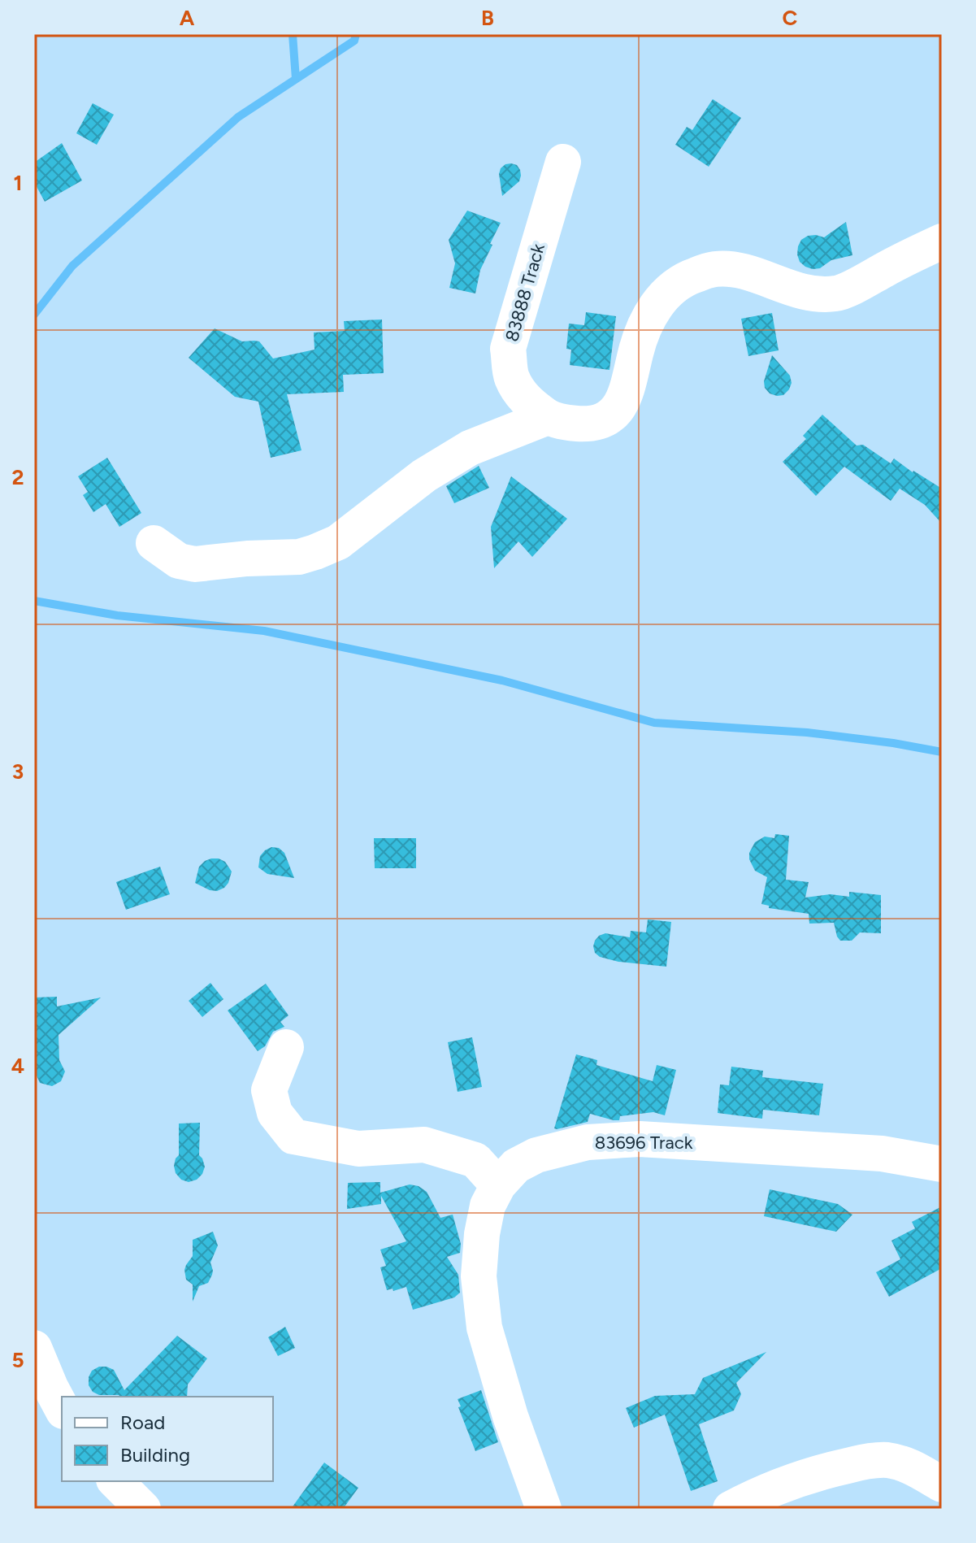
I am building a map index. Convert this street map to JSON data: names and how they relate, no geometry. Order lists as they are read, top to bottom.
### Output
{
  "streets": {
    "street": ["83888 Track", "83696 Track"]
  },
  "legend": ["Road", "Building"],
  "grid": {
    "columns": ["A", "B", "C"],
    "rows": [
      "1",
      "2",
      "3",
      "4",
      "5"
    ]
  }
}
